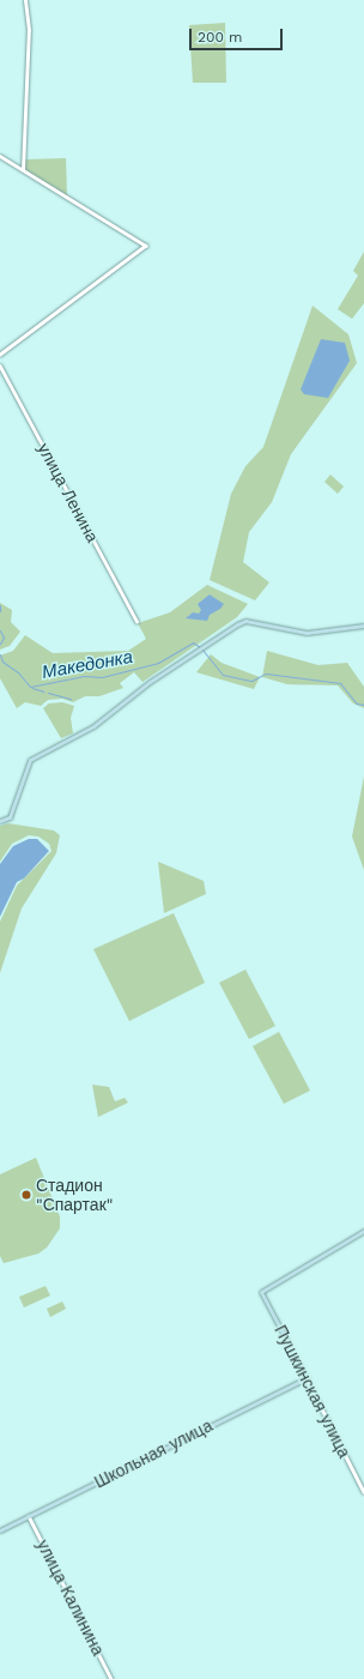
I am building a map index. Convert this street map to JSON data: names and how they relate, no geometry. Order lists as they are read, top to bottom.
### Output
{
  "streets": {
    "main road": ["Пушкинская улица", "Школьная улица"],
    "street": ["улица Ленина", "улица Калинина"]
  },
  "crossings": [
    ["Пушкинская улица", "Школьная улица"],
    ["Школьная улица", "улица Калинина"]
  ],
  "water": ["Македонка"],
  "places": ["Стадион \"Спартак\""],
  "scale_bar": "200 m"
}
